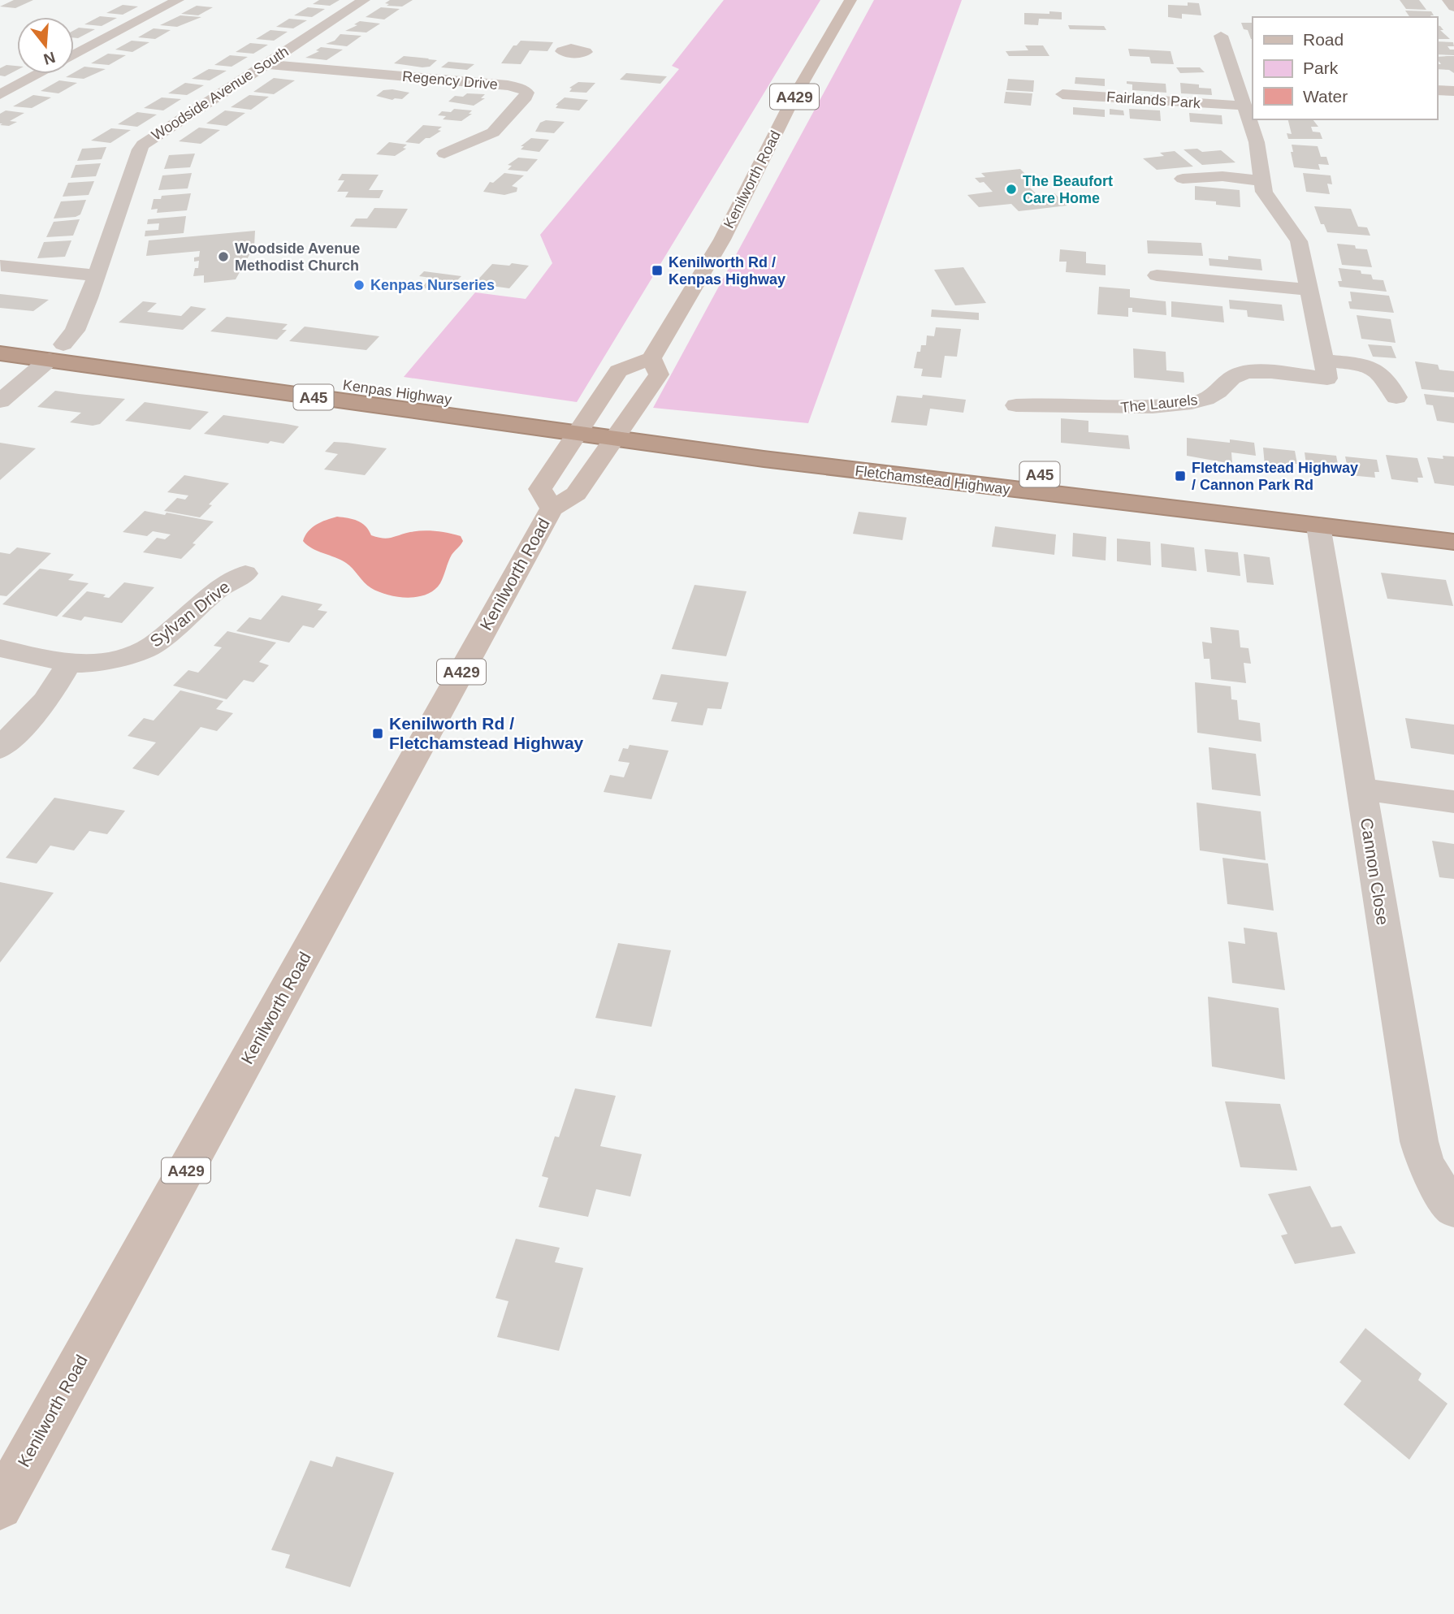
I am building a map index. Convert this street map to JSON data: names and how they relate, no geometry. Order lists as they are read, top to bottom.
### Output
{
  "streets": {
    "highway": ["Kenpas Highway", "A45", "Fletchamstead Highway"],
    "main road": ["A429", "Kenilworth Road"],
    "street": [
      "Regency Drive",
      "Woodside Avenue South",
      "Fairlands Park",
      "The Laurels",
      "Sylvan Drive",
      "Cannon Close"
    ]
  },
  "crossings": [
    ["Regency Drive", "Woodside Avenue South"],
    ["Woodside Avenue South", "Kenpas Highway"],
    ["Kenilworth Road", "Kenpas Highway"],
    ["Kenilworth Road", "Fletchamstead Highway"],
    ["Kenpas Highway", "Fletchamstead Highway"],
    ["Fletchamstead Highway", "Cannon Close"]
  ],
  "places": {
    "other": ["The Beaufort Care Home", "Woodside Avenue Methodist Church", "Kenpas Nurseries"],
    "transit": ["Kenilworth Rd / Kenpas Highway", "Fletchamstead Highway / Cannon Park Rd", "Kenilworth Rd / Fletchamstead Highway"]
  },
  "legend": ["Road", "Park", "Water"],
  "north": "bottom"
}
